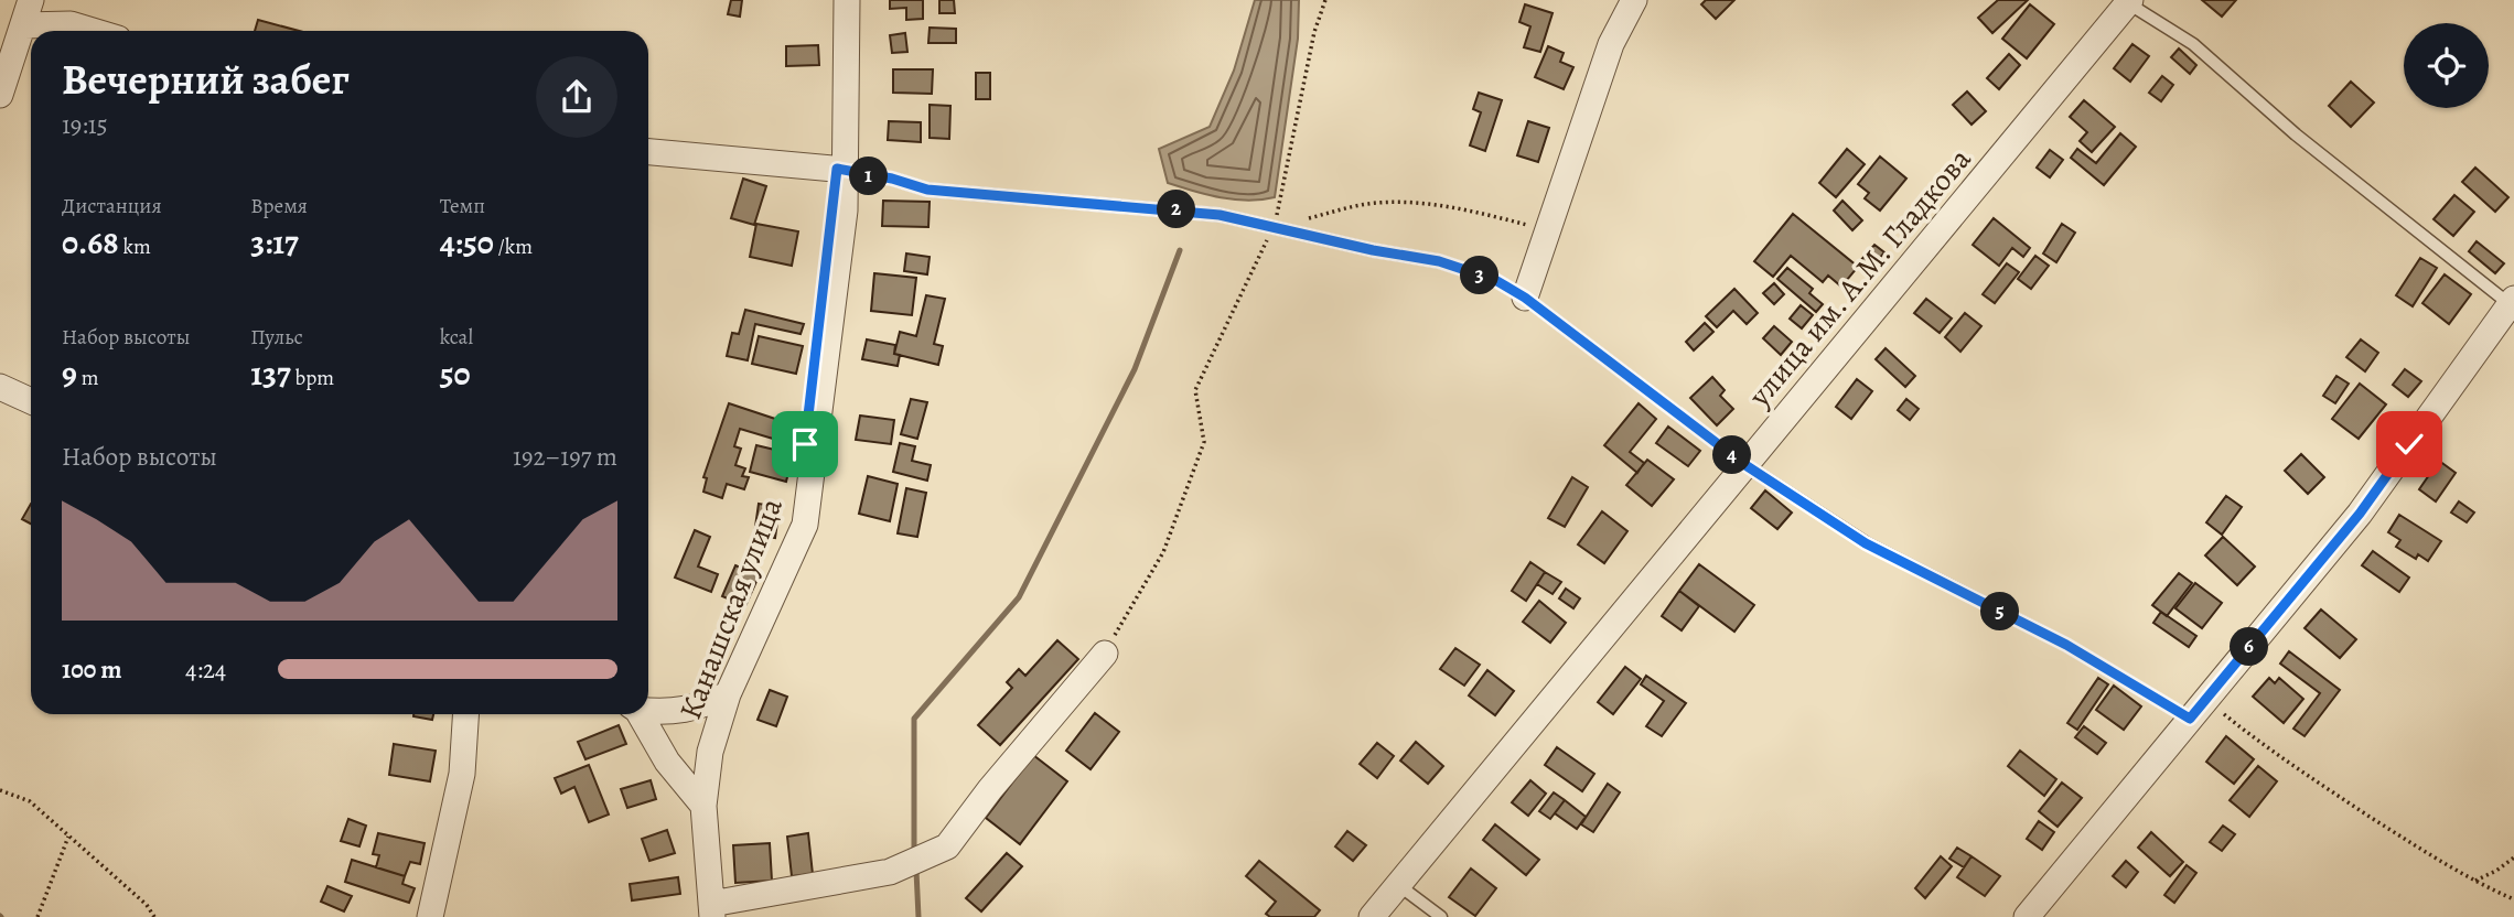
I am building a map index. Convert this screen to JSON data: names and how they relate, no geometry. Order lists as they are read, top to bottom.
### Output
{
  "streets": {
    "street": ["улица им. А.М. Гладкова", "Канашская улица"]
  },
  "page": {
    "heading": ["Вечерний забег", "19:15"],
    "pins": [
      "1",
      "2",
      "3",
      "4",
      "5",
      "6"
    ],
    "stats": [
      ["Дистанция", "0.68 km"],
      ["Время", "3:17"],
      ["Темп", "4:50 /km"],
      ["Набор высоты", "9 m"],
      ["Пульс", "137 bpm"],
      ["kcal", "50"]
    ],
    "chart": ["Набор высоты", "192–197 m"],
    "list": [
      {
        "name": "100 m",
        "note": "4:24"
      }
    ]
  }
}
